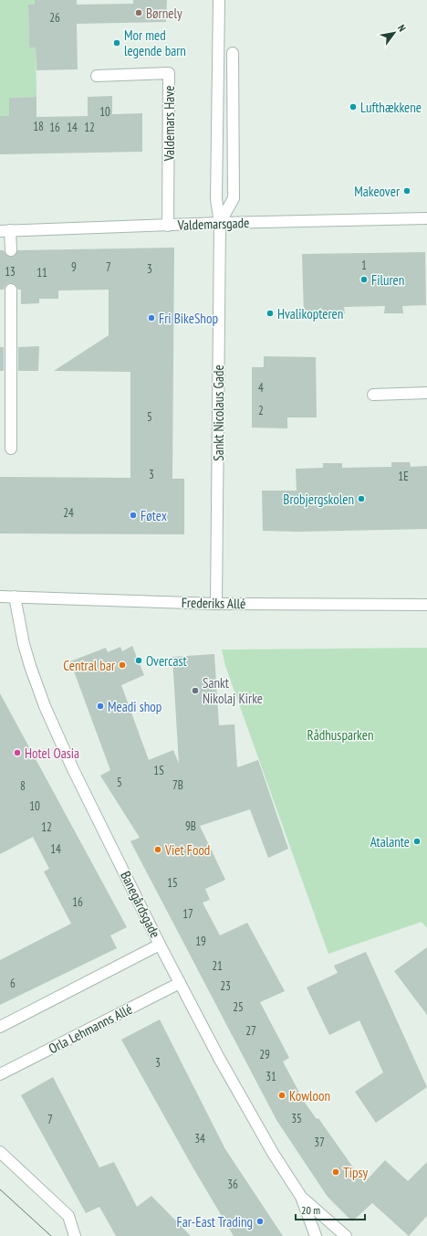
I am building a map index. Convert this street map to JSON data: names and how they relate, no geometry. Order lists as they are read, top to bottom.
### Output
{
  "streets": {
    "street": [
      "Valdemars Have",
      "Valdemarsgade",
      "Sankt Nicolaus Gade",
      "Frederiks Allé",
      "Banegårdsgade",
      "Orla Lehmanns Allé"
    ]
  },
  "crossings": [
    ["Valdemars Have", "Valdemarsgade"],
    ["Valdemarsgade", "Sankt Nicolaus Gade"],
    ["Sankt Nicolaus Gade", "Frederiks Allé"],
    ["Frederiks Allé", "Banegårdsgade"],
    ["Banegårdsgade", "Orla Lehmanns Allé"]
  ],
  "parks": ["Rådhusparken"],
  "places": [
    "Børnely",
    "Mor med legende barn",
    "Lufthækkene",
    "Makeover",
    "Filuren",
    "Hvalikopteren",
    "Fri BikeShop",
    "Brobjergskolen",
    "Føtex",
    "Overcast",
    "Central bar",
    "Sankt Nikolaj Kirke",
    "Meadi shop",
    "Hotel Oasia",
    "Atalante",
    "Viet Food",
    "Kowloon",
    "Tipsy",
    "Far-East Trading"
  ],
  "house_numbers": [
    "26",
    "10",
    "18",
    "16",
    "14",
    "12",
    "1",
    "9",
    "7",
    "3",
    "13",
    "11",
    "4",
    "2",
    "5",
    "3",
    "1E",
    "24",
    "1S",
    "5",
    "7B",
    "8",
    "10",
    "9B",
    "12",
    "14",
    "15",
    "16",
    "17",
    "19",
    "21",
    "6",
    "23",
    "25",
    "27",
    "29",
    "3",
    "31",
    "35",
    "7",
    "34",
    "37",
    "36"
  ],
  "scale_bar": "20 m",
  "north": "top right"
}
